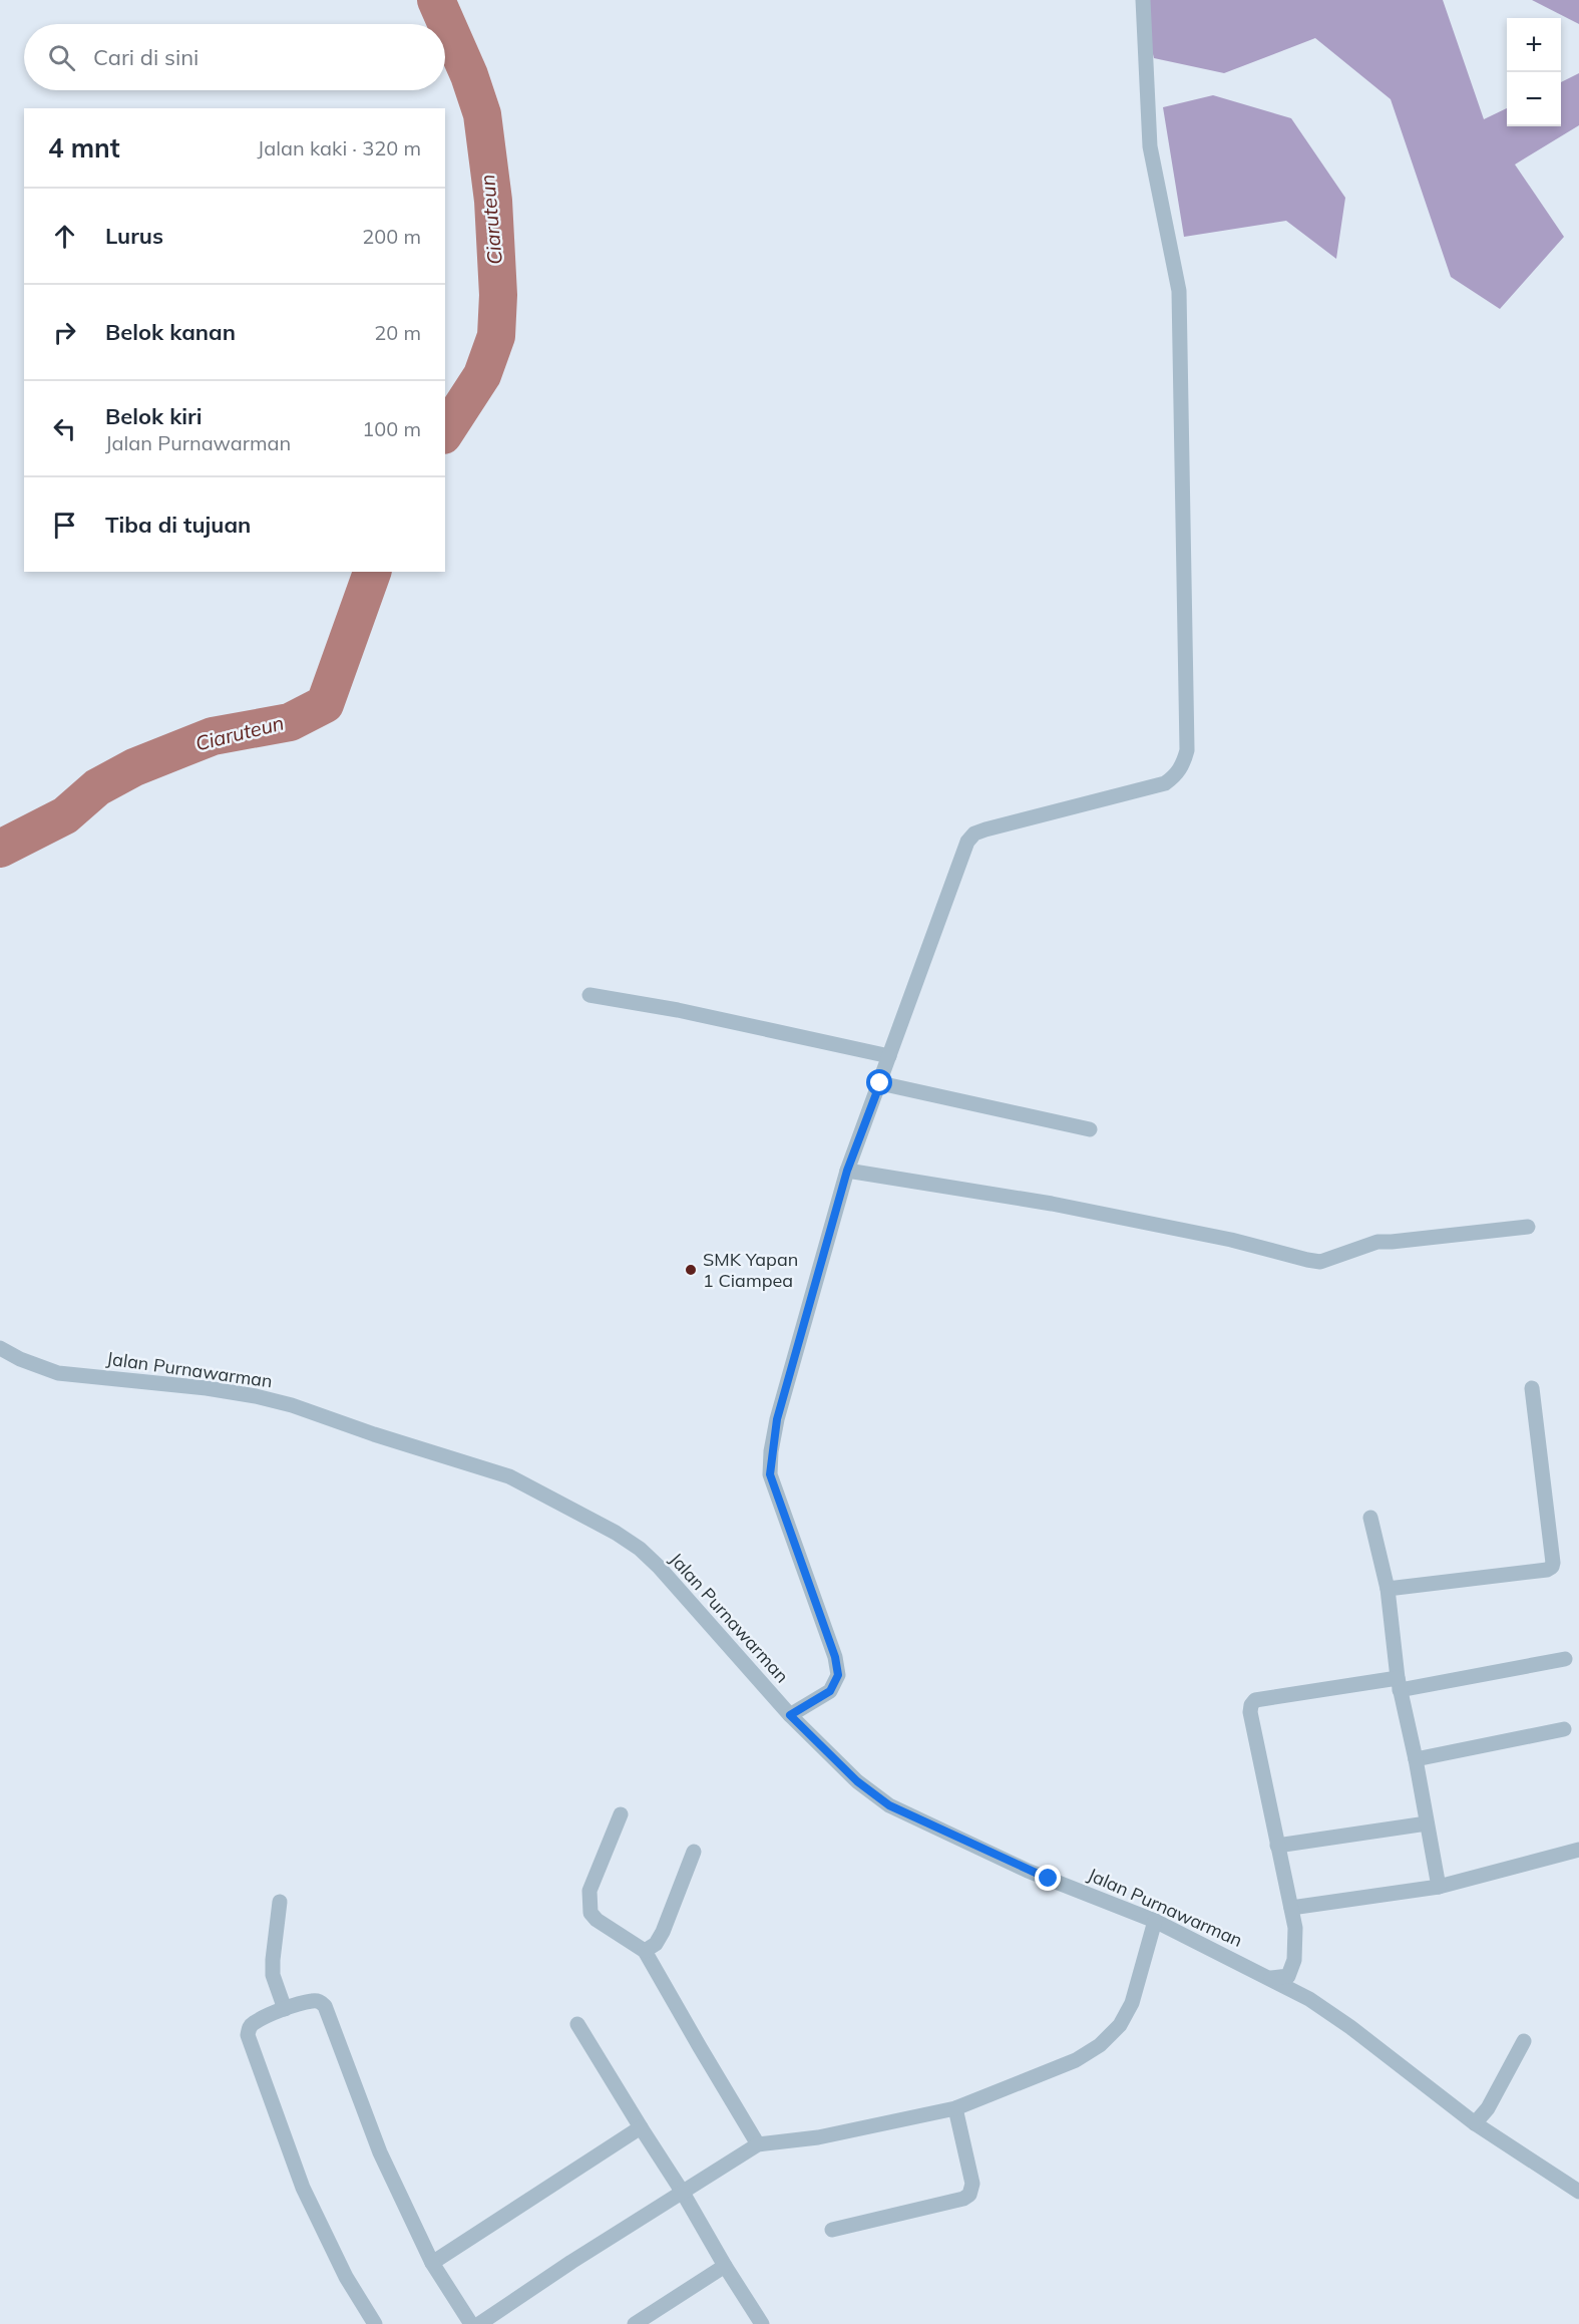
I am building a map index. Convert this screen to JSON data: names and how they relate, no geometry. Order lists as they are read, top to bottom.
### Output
{
  "streets": {
    "street": ["Jalan Purnawarman"]
  },
  "water": ["Ciaruteun"],
  "places": ["SMK Yapan 1 Ciampea"],
  "page": {
    "map_buttons": ["+", "−"],
    "search": "Cari di sini",
    "heading": ["4 mnt", "Jalan kaki · 320 m"],
    "list": [
      ["Lurus", "200 m"],
      ["Belok kanan", "20 m"],
      ["Belok kiri", "Jalan Purnawarman", "100 m"],
      "Tiba di tujuan"
    ]
  }
}
